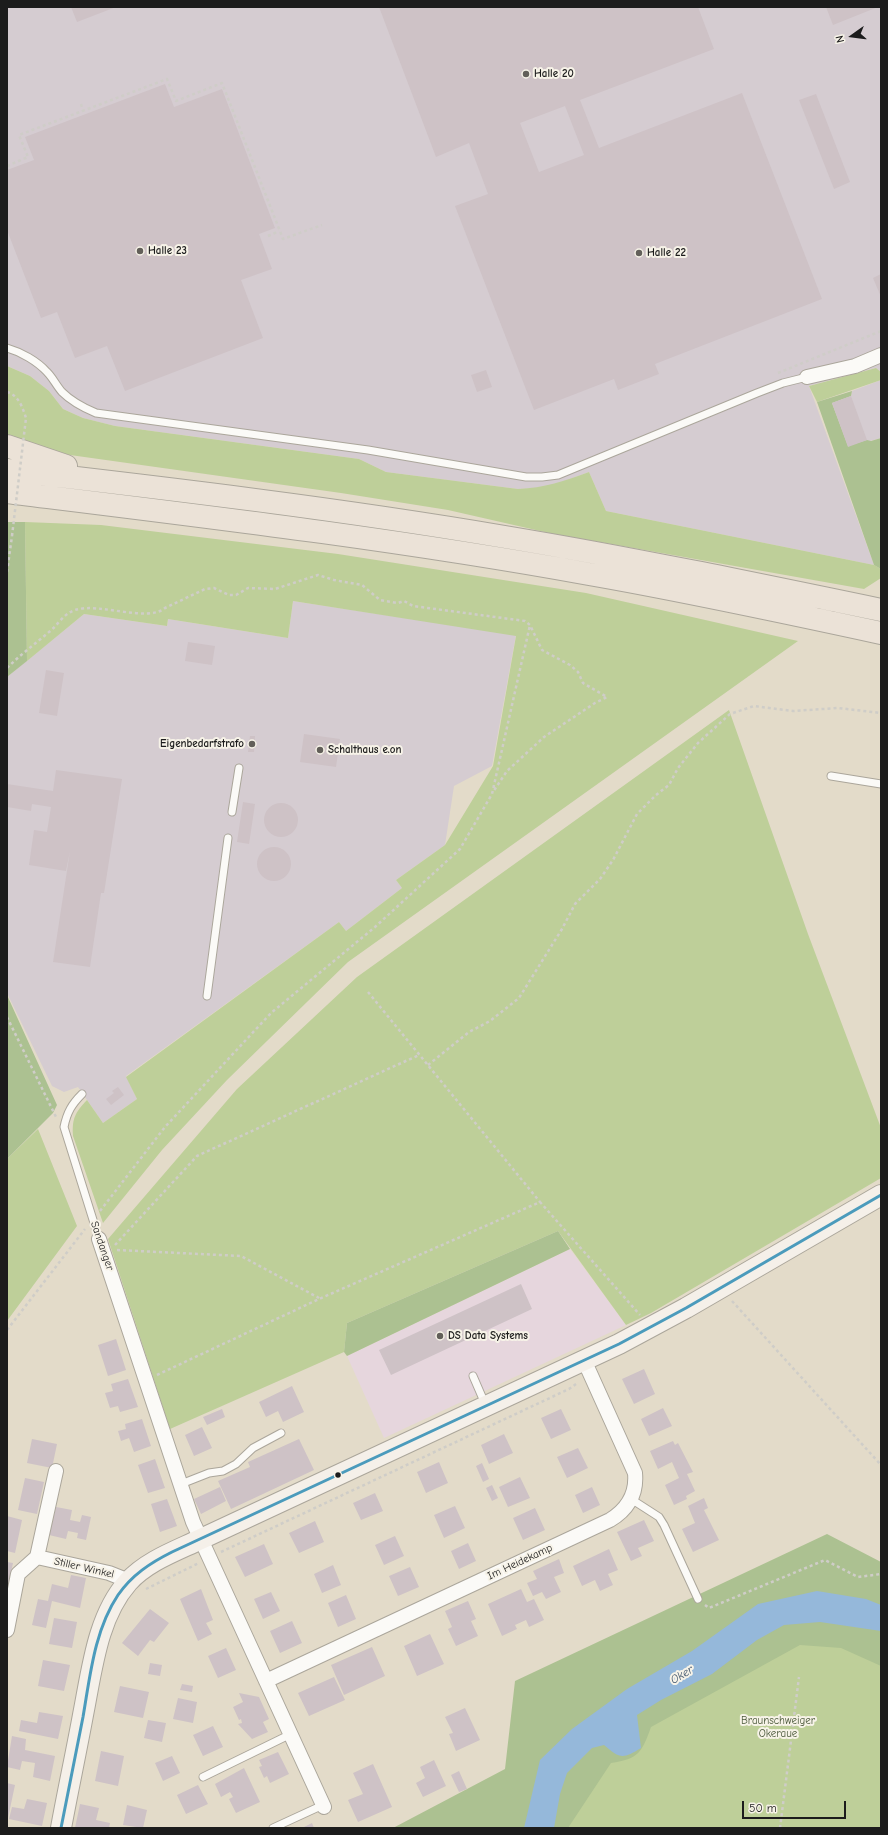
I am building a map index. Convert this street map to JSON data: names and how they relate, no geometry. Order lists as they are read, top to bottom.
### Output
{
  "streets": {
    "street": ["Sandanger", "Im Heidekamp", "Stiller Winkel"]
  },
  "crossings": [
    ["Sandanger", "Im Heidekamp"]
  ],
  "water": ["Oker"],
  "parks": ["Braunschweiger Okeraue"],
  "places": [
    "Halle 20",
    "Halle 23",
    "Halle 22",
    "Eigenbedarfstrafo",
    "Schalthaus e.on",
    "DS Data Systems"
  ],
  "scale_bar": "50 m",
  "north": "left"
}
